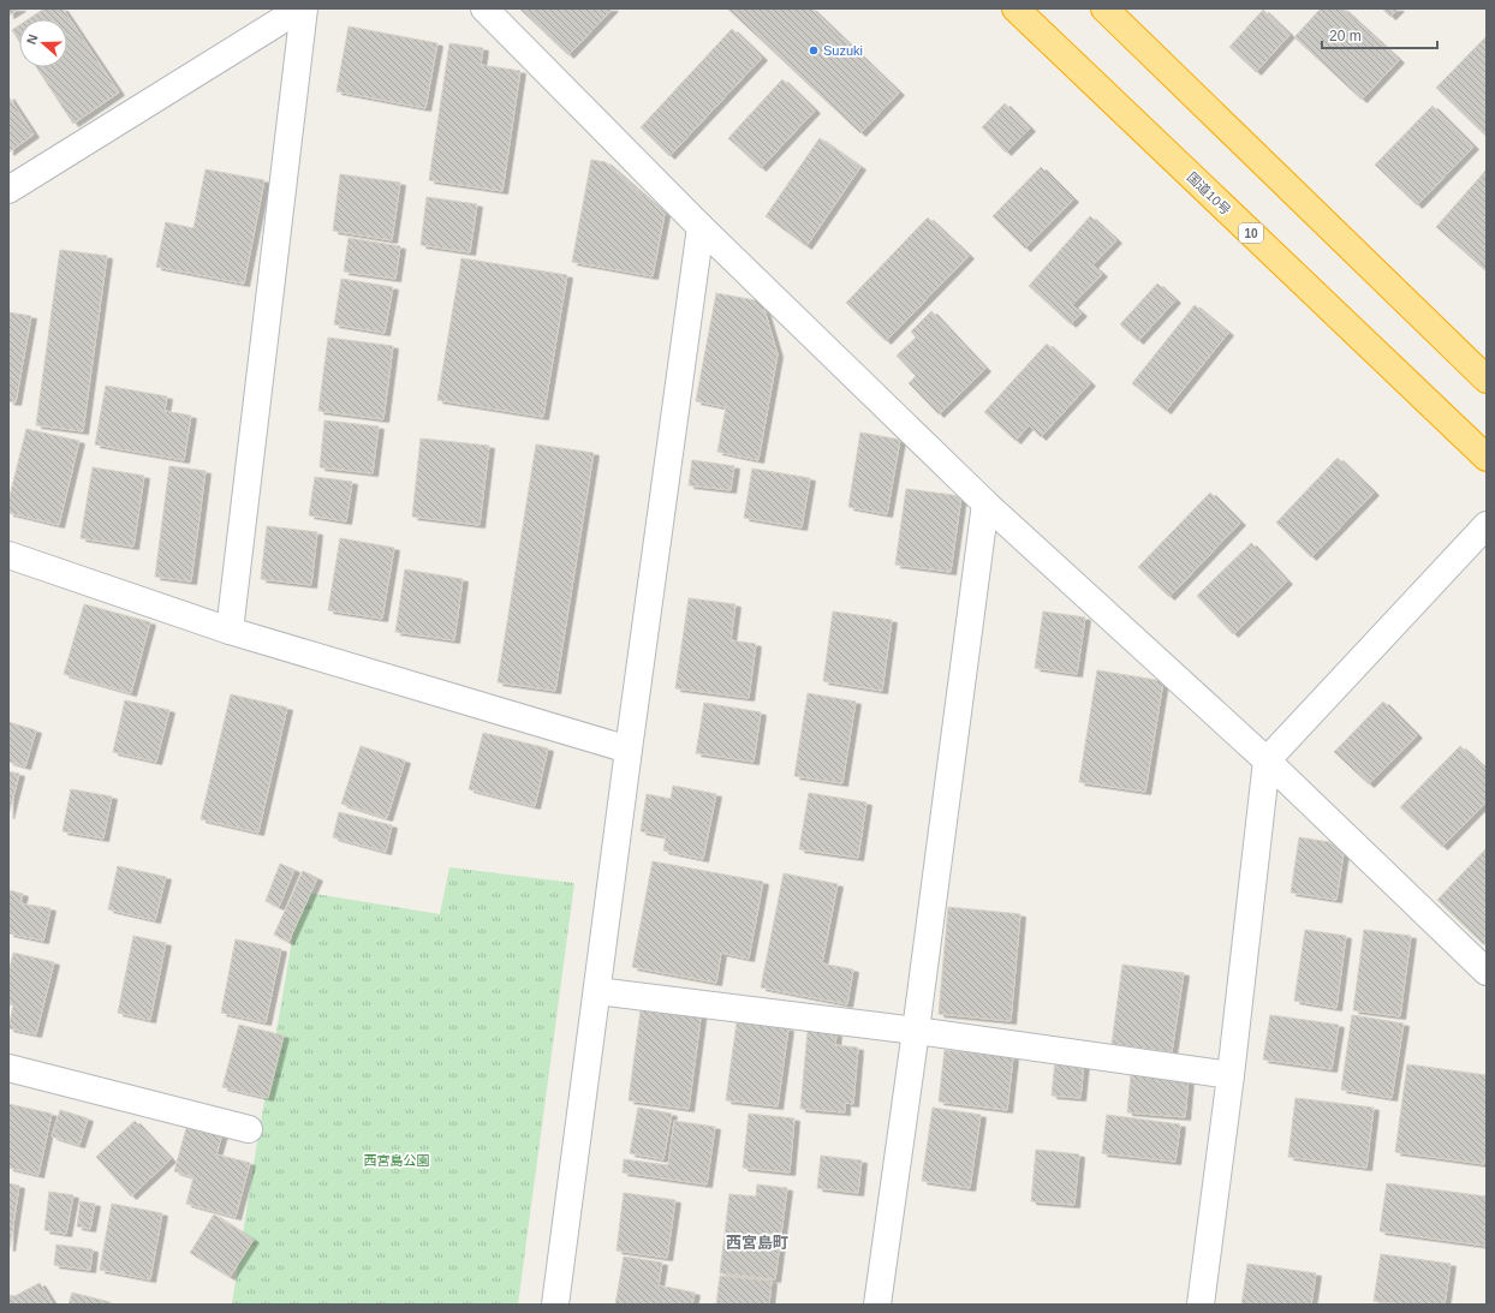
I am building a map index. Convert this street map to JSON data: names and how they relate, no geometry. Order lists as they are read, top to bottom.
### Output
{
  "streets": {
    "highway": ["国道10号", "10"]
  },
  "districts": ["西宮島町"],
  "parks": ["西宮島公園"],
  "places": ["Suzuki"],
  "scale_bar": "20 m",
  "north": "left"
}
